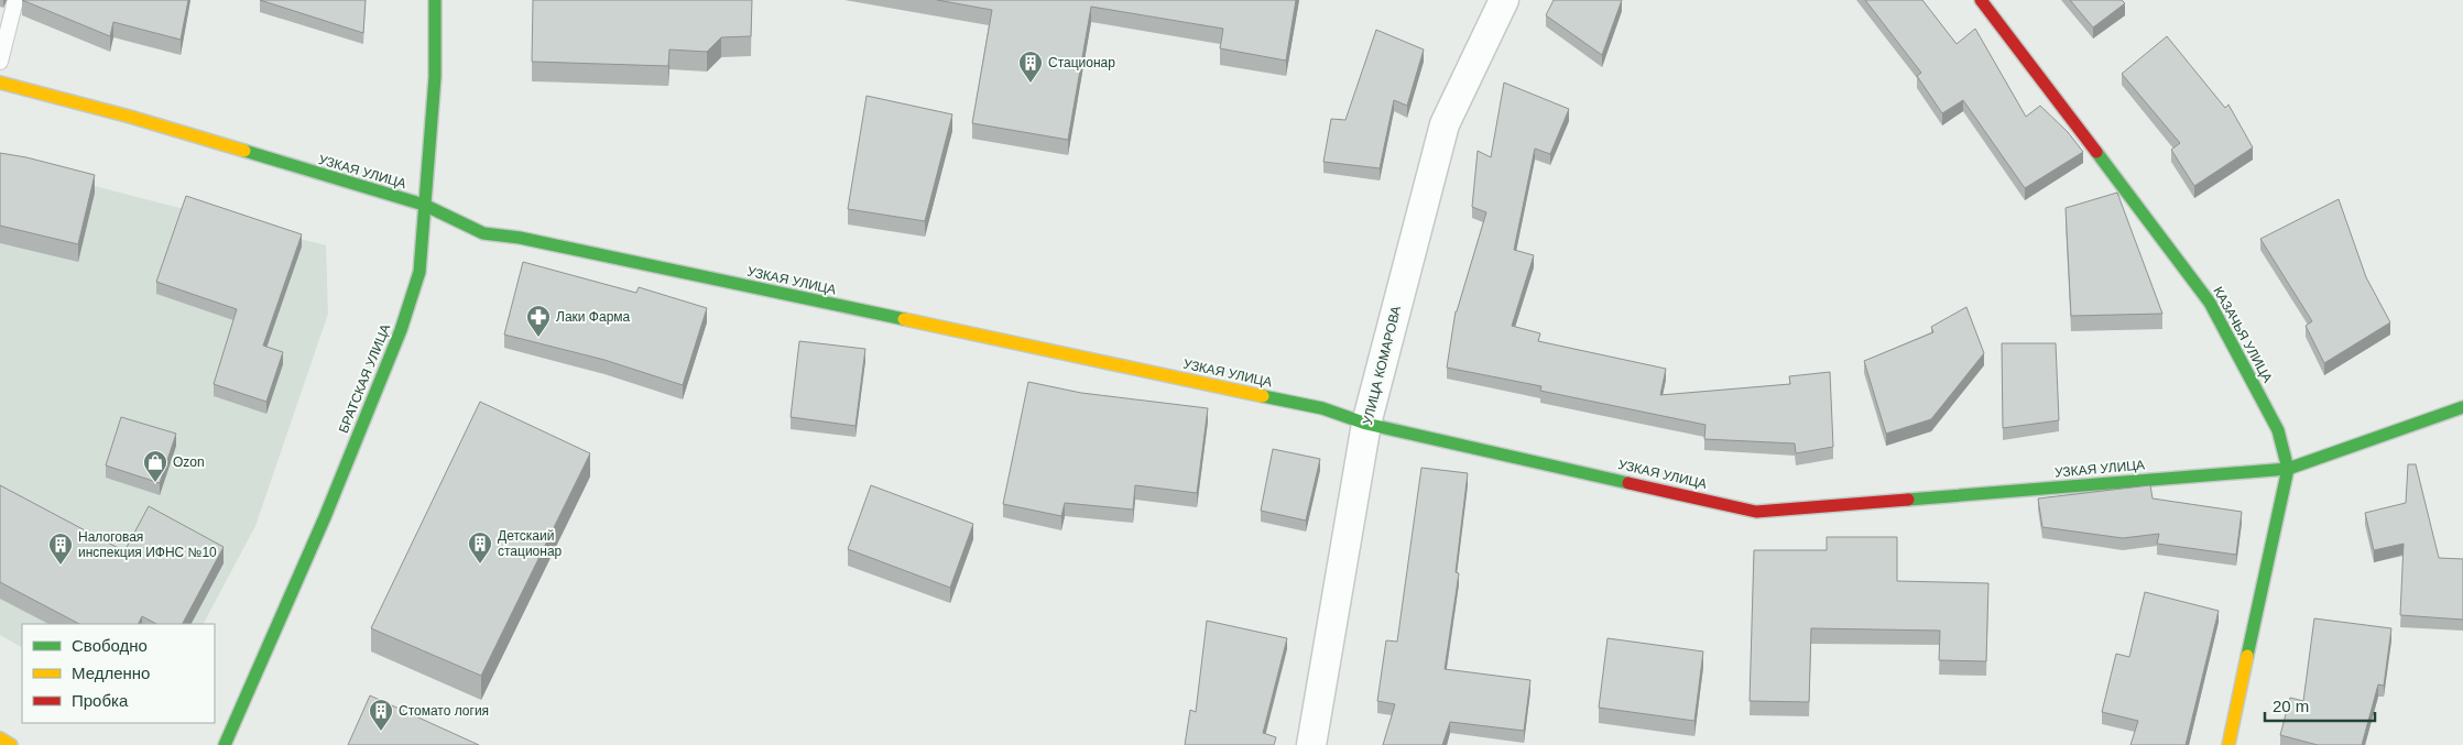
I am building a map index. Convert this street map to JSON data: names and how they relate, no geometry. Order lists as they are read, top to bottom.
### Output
{
  "streets": {
    "street": [
      "УЗКАЯ УЛИЦА",
      "КАЗАЧЬЯ УЛИЦА",
      "УЛИЦА КОМАРОВА",
      "БРАТСКАЯ УЛИЦА"
    ]
  },
  "crossings": [
    ["УЗКАЯ УЛИЦА", "КАЗАЧЬЯ УЛИЦА"],
    ["УЗКАЯ УЛИЦА", "УЛИЦА КОМАРОВА"],
    ["УЗКАЯ УЛИЦА", "БРАТСКАЯ УЛИЦА"]
  ],
  "places": {
    "building": [
      "Стационар",
      "Детскаий стационар",
      "Налоговая инспекция ИФНС №10",
      "Стомато логия"
    ],
    "pharmacy": ["Лаки Фарма"],
    "shop": ["Ozon"]
  },
  "legend": ["Свободно", "Медленно", "Пробка"],
  "scale_bar": "20 m"
}
